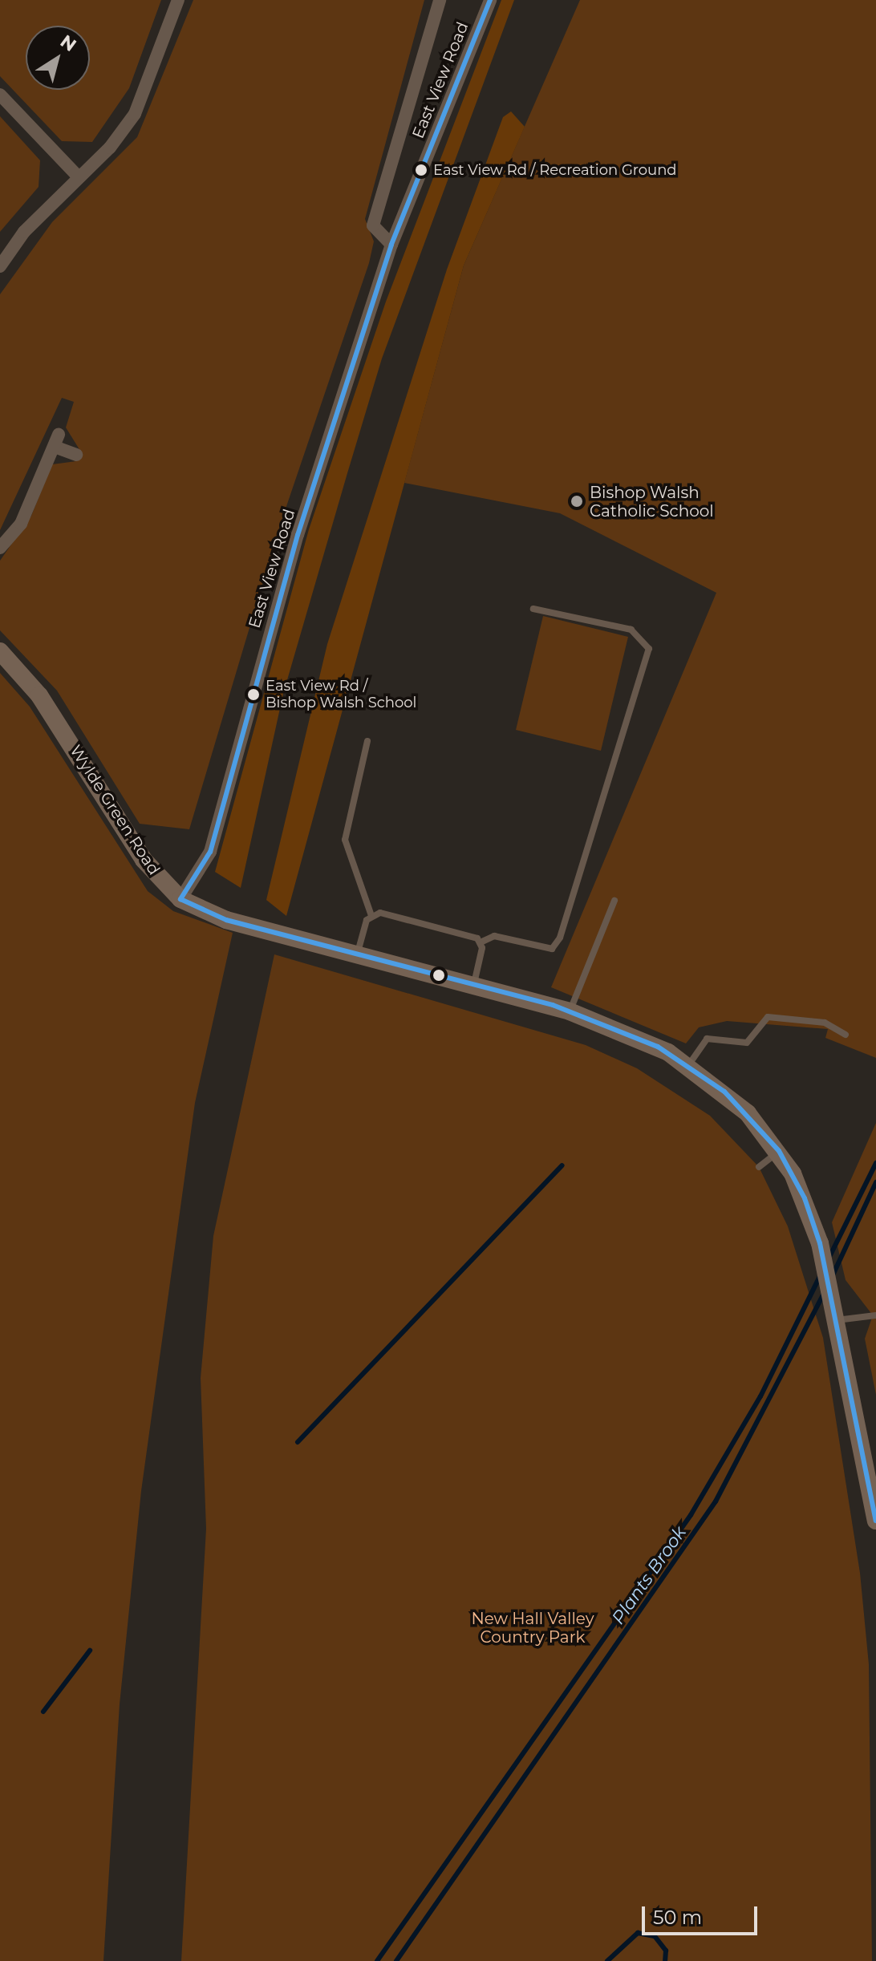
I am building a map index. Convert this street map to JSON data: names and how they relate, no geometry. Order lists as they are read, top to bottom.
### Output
{
  "streets": {
    "street": ["East View Road", "Wylde Green Road"]
  },
  "crossings": [
    ["East View Road", "Wylde Green Road"]
  ],
  "water": ["Plants Brook"],
  "parks": ["New Hall Valley Country Park"],
  "places": ["East View Rd / Recreation Ground", "Bishop Walsh Catholic School", "East View Rd / Bishop Walsh School"],
  "scale_bar": "50 m",
  "north": "top right"
}
